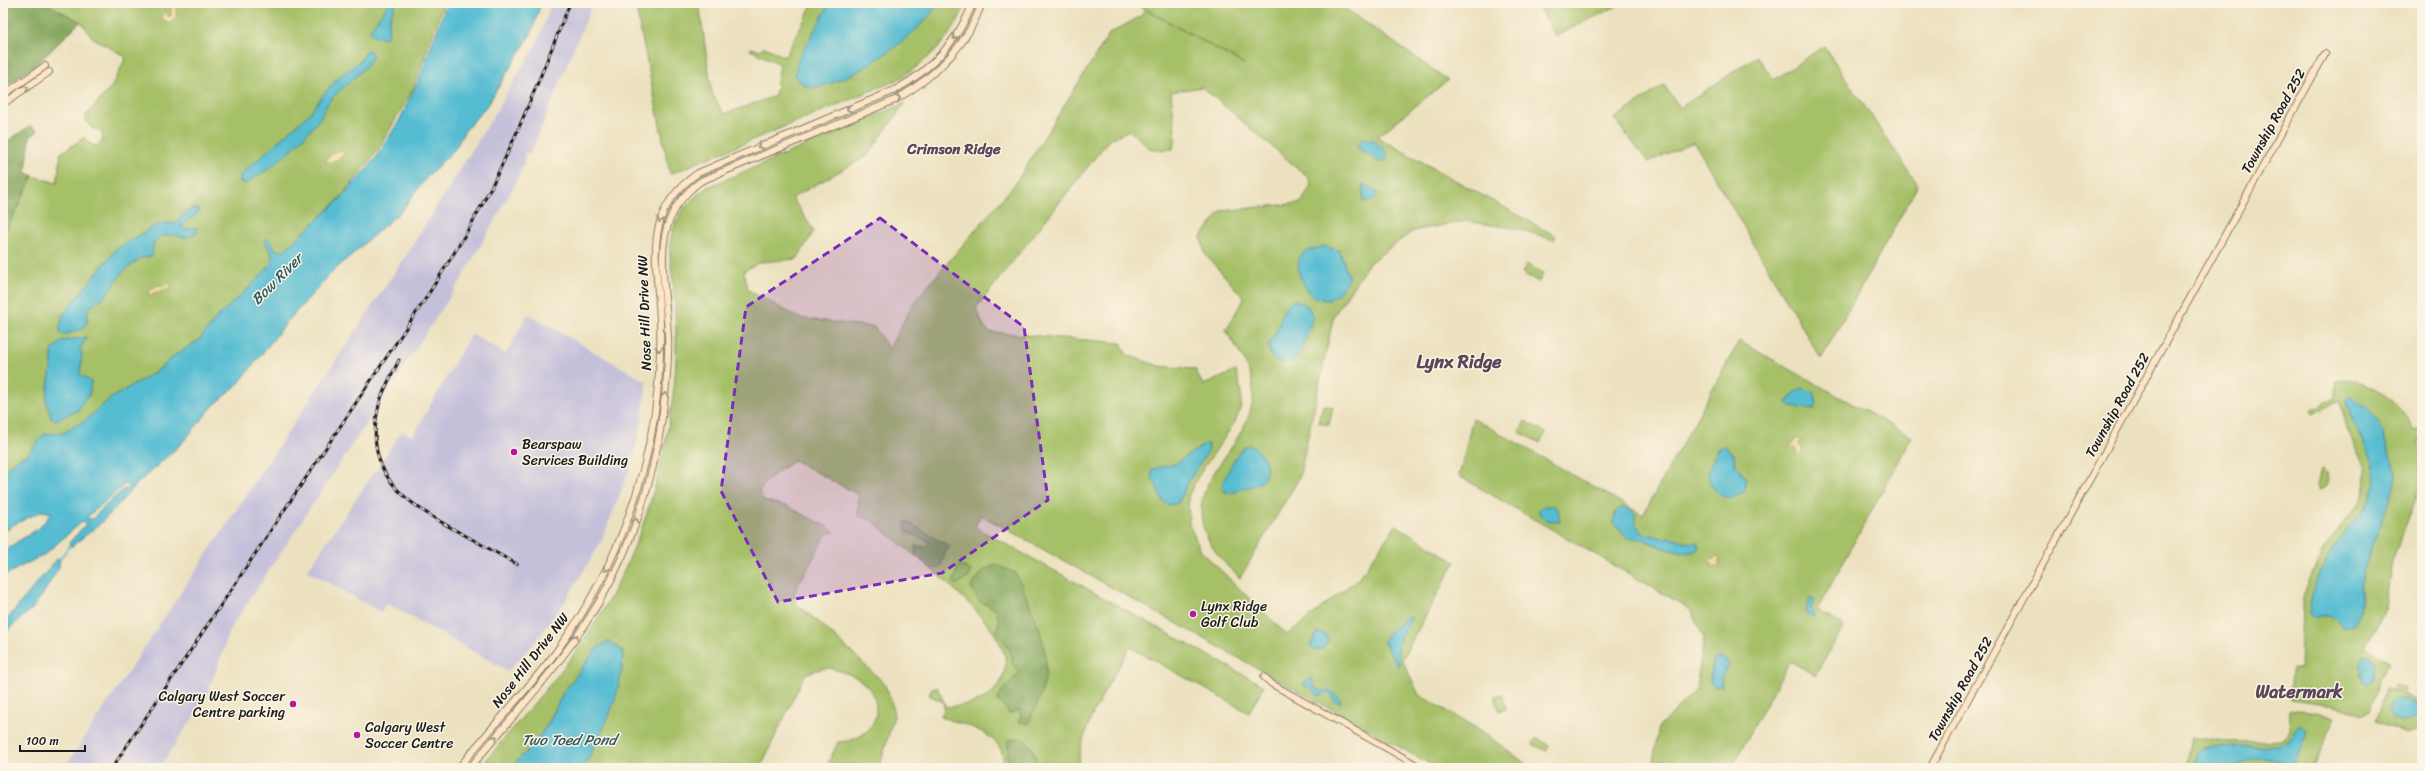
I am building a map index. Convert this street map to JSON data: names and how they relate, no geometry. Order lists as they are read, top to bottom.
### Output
{
  "streets": {
    "street": ["Township Road 252", "Nose Hill Drive NW"]
  },
  "districts": ["Crimson Ridge", "Lynx Ridge", "Watermark"],
  "water": ["Bow River", "Two Toed Pond"],
  "places": [
    "Bearspaw Services Building",
    "Lynx Ridge Golf Club",
    "Calgary West Soccer Centre parking",
    "Calgary West Soccer Centre"
  ],
  "scale_bar": "100 m"
}
